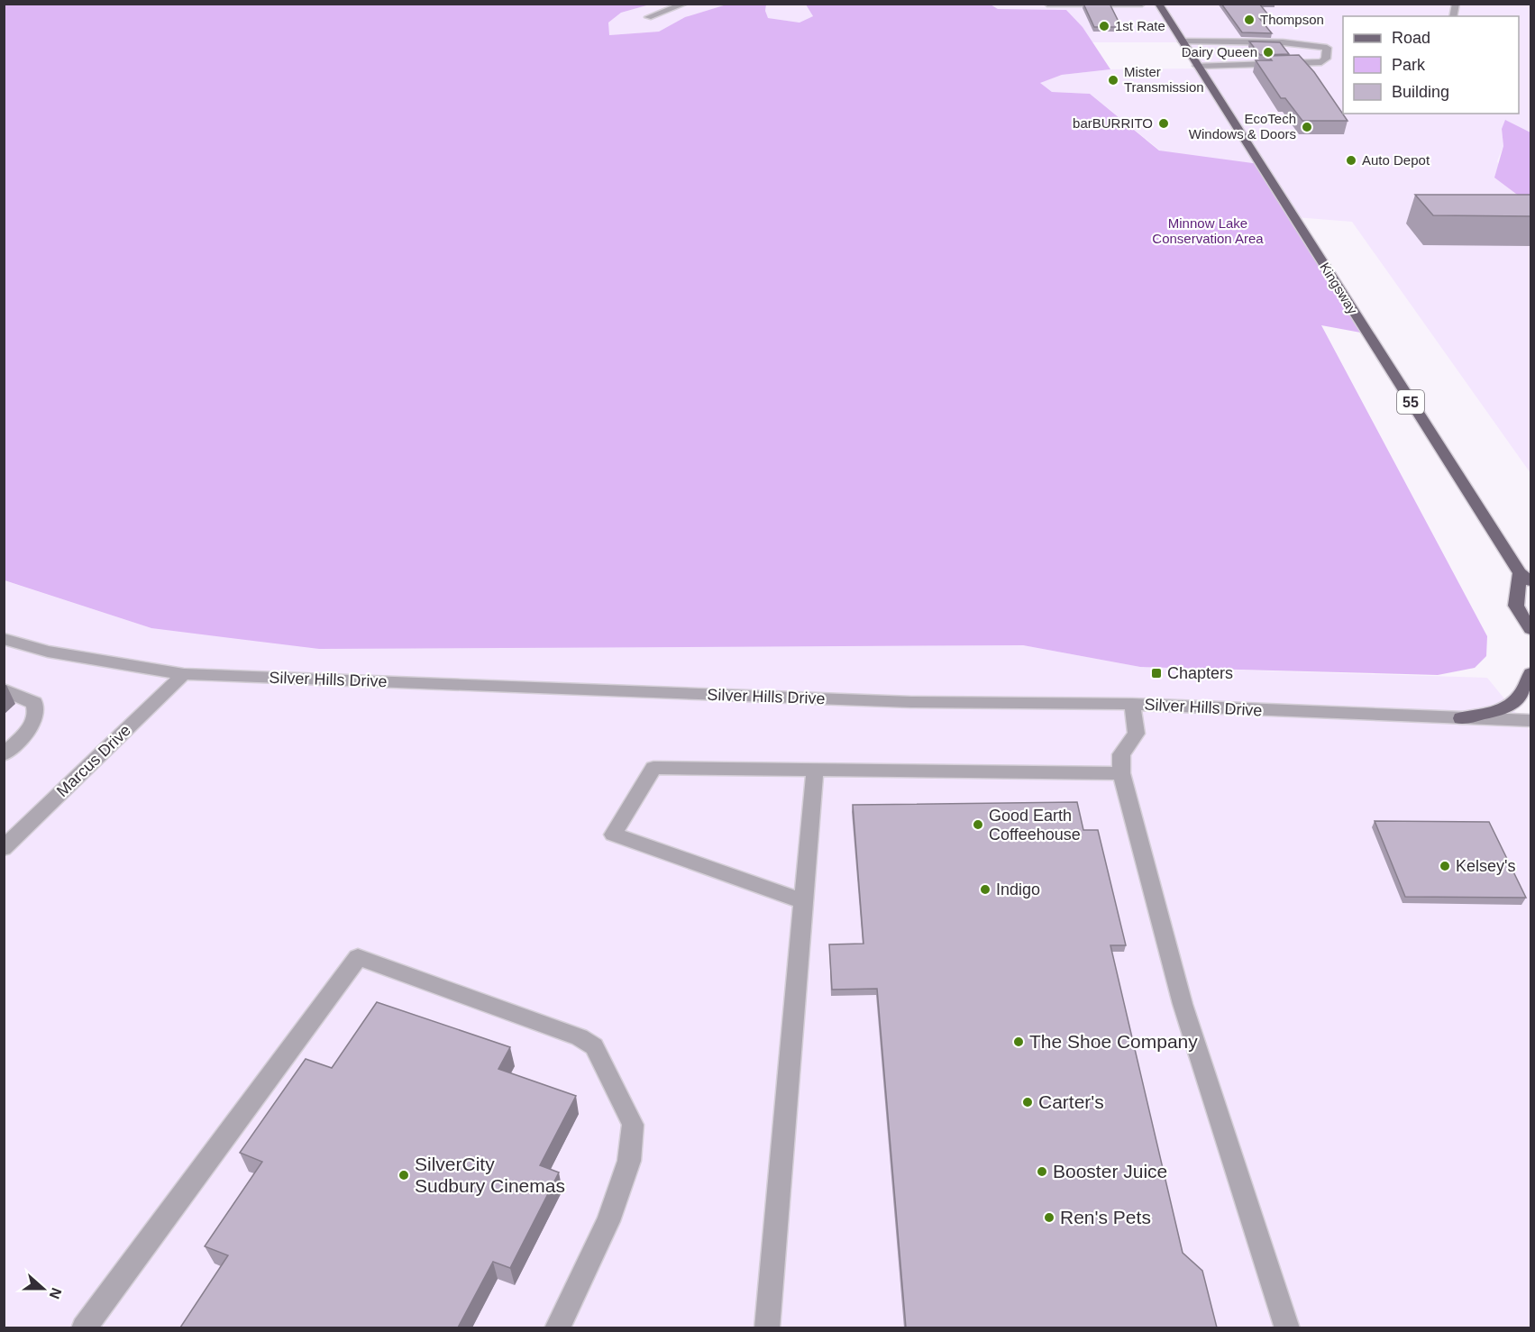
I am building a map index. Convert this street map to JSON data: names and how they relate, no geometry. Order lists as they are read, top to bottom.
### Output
{
  "streets": {
    "main road": ["Kingsway", "55"],
    "street": ["Silver Hills Drive", "Marcus Drive"]
  },
  "crossings": [
    ["Silver Hills Drive", "Marcus Drive"]
  ],
  "parks": ["Minnow Lake Conservation Area"],
  "places": {
    "other": [
      "Thompson",
      "1st Rate",
      "Dairy Queen",
      "Mister Transmission",
      "barBURRITO",
      "EcoTech Windows & Doors",
      "Auto Depot",
      "Good Earth Coffeehouse",
      "Kelsey's",
      "Indigo",
      "The Shoe Company",
      "Carter's",
      "Booster Juice",
      "SilverCity Sudbury Cinemas",
      "Ren's Pets"
    ],
    "transit": ["Chapters"]
  },
  "legend": ["Road", "Park", "Building"],
  "north": "right"
}
